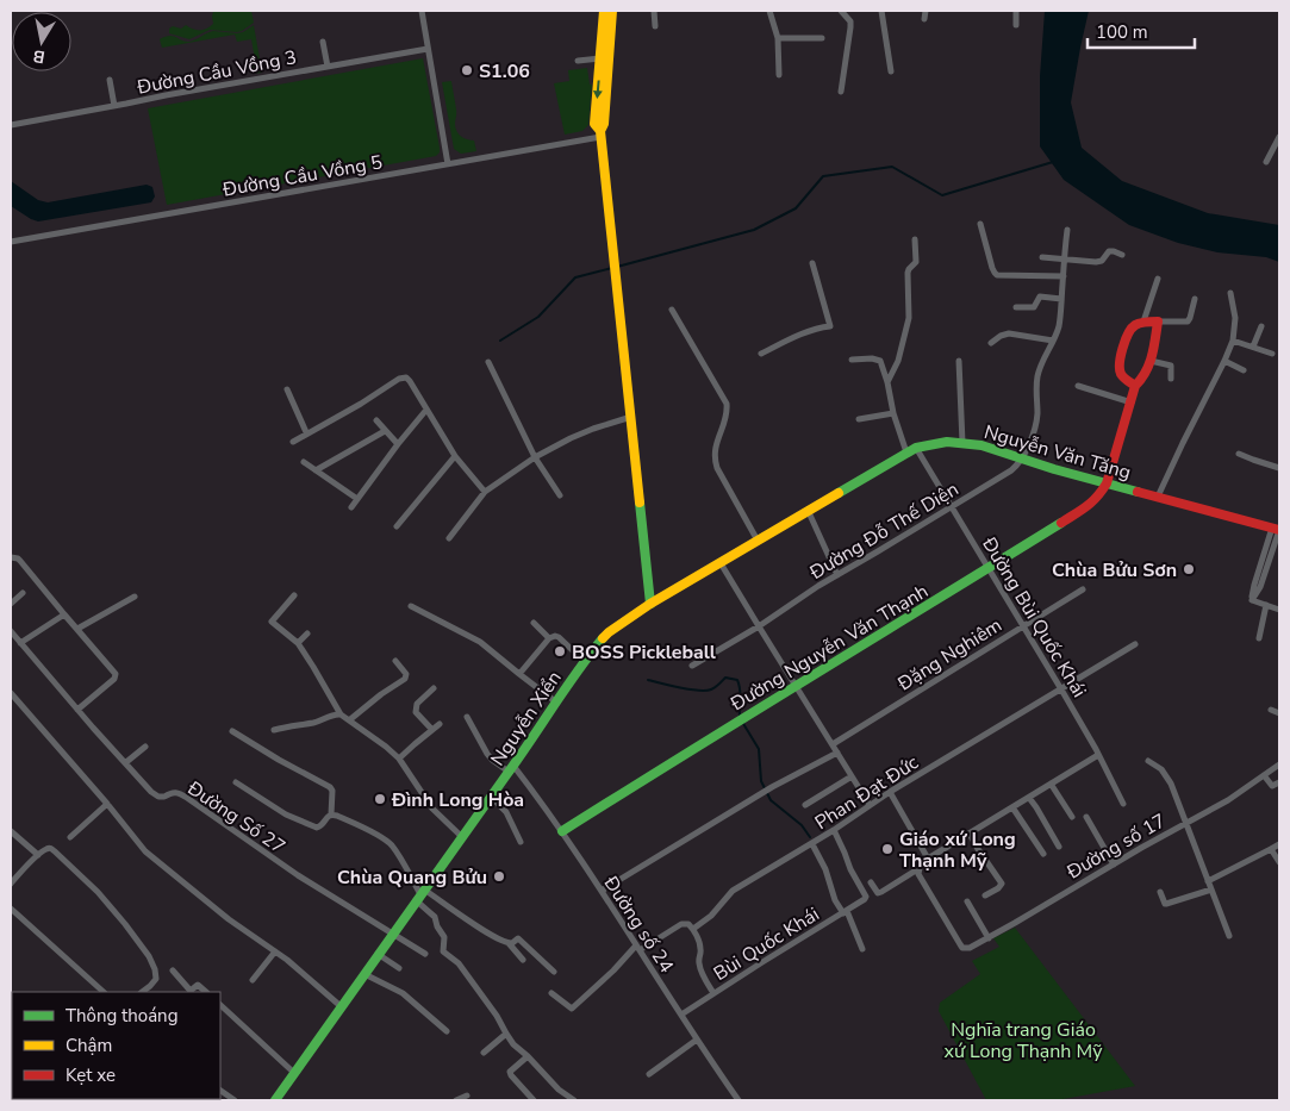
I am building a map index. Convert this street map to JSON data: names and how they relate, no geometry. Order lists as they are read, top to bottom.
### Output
{
  "streets": {
    "main road": ["Nguyễn Văn Tăng", "Đường Nguyễn Văn Thạnh", "Nguyễn Xiển"],
    "street": [
      "Đường Cầu Vồng 3",
      "Đường Cầu Vồng 5",
      "Đường Đỗ Thế Diện",
      "Đường Bùi Quốc Khái",
      "Đặng Nghiêm",
      "Phan Đạt Đức",
      "Đường Số 27",
      "Đường số 17",
      "Đường số 24",
      "Bùi Quốc Khái"
    ]
  },
  "crossings": [
    ["Nguyễn Văn Tăng", "Đường Đỗ Thế Diện"],
    ["Nguyễn Văn Tăng", "Đường Bùi Quốc Khái"],
    ["Nguyễn Văn Tăng", "Đường Nguyễn Văn Thạnh"],
    ["Nguyễn Văn Tăng", "Nguyễn Xiển"],
    ["Đường Đỗ Thế Diện", "Đường Bùi Quốc Khái"],
    ["Đường Bùi Quốc Khái", "Đường Nguyễn Văn Thạnh"],
    ["Đường Bùi Quốc Khái", "Đặng Nghiêm"],
    ["Đường Bùi Quốc Khái", "Phan Đạt Đức"],
    ["Đường Nguyễn Văn Thạnh", "Đường số 24"],
    ["Nguyễn Xiển", "Đường Số 27"],
    ["Nguyễn Xiển", "Đường số 24"],
    ["Phan Đạt Đức", "Bùi Quốc Khái"],
    ["Đường số 24", "Bùi Quốc Khái"]
  ],
  "parks": ["Nghĩa trang Giáo xứ Long Thạnh Mỹ"],
  "places": [
    "S1.06",
    "Chùa Bửu Sơn",
    "BOSS Pickleball",
    "Đình Long Hòa",
    "Giáo xứ Long Thạnh Mỹ",
    "Chùa Quang Bửu"
  ],
  "legend": ["Thông thoáng", "Chậm", "Kẹt xe"],
  "scale_bar": "100 m",
  "north": "bottom"
}
